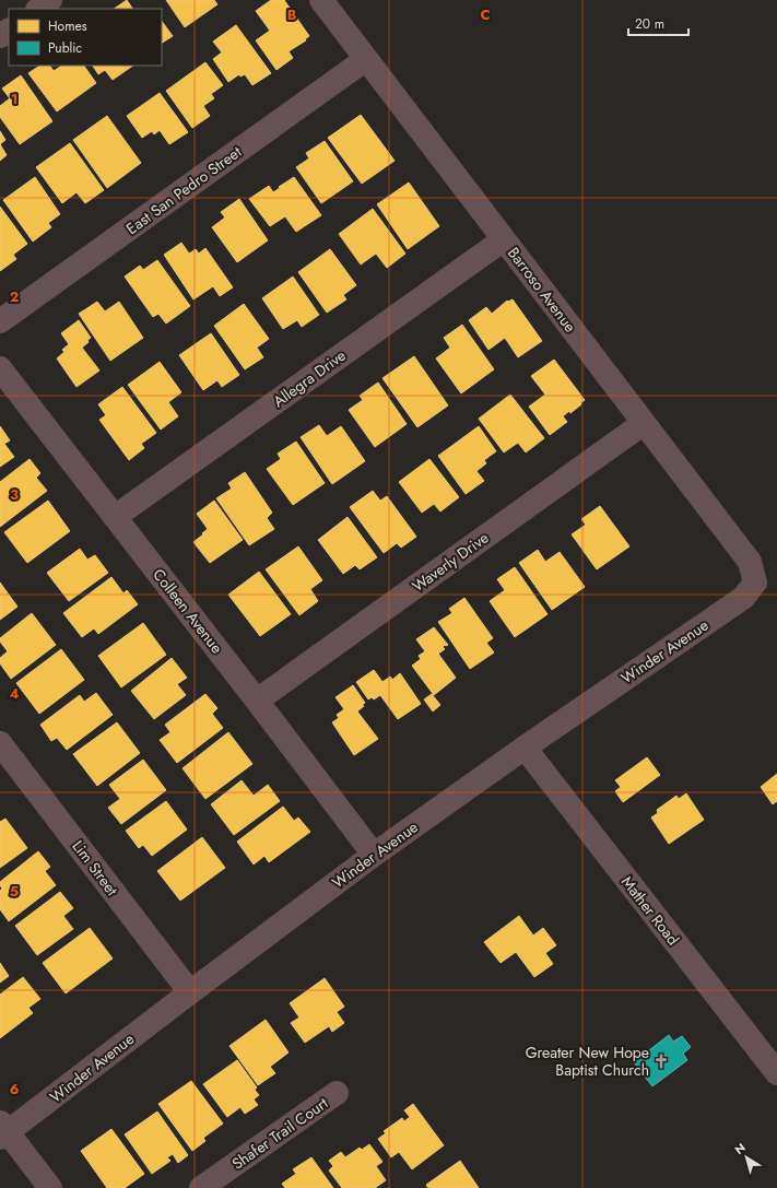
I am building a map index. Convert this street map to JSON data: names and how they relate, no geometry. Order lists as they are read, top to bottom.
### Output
{
  "streets": {
    "street": [
      "East San Pedro Street",
      "Barroso Avenue",
      "Allegra Drive",
      "Waverly Drive",
      "Colleen Avenue",
      "Winder Avenue",
      "Lim Street",
      "Mather Road",
      "Shafer Trail Court"
    ]
  },
  "crossings": [
    ["East San Pedro Street", "Barroso Avenue"],
    ["Barroso Avenue", "Allegra Drive"],
    ["Barroso Avenue", "Waverly Drive"],
    ["Barroso Avenue", "Winder Avenue"],
    ["Allegra Drive", "Colleen Avenue"],
    ["Waverly Drive", "Colleen Avenue"],
    ["Colleen Avenue", "Winder Avenue"],
    ["Winder Avenue", "Lim Street"],
    ["Winder Avenue", "Mather Road"]
  ],
  "places": {
    "church": ["Greater New Hope Baptist Church"]
  },
  "legend": ["Homes", "Public"],
  "scale_bar": "20 m",
  "north": "top left",
  "grid": {
    "columns": ["B", "C"],
    "rows": [
      "1",
      "2",
      "3",
      "4",
      "5",
      "6"
    ]
  }
}
